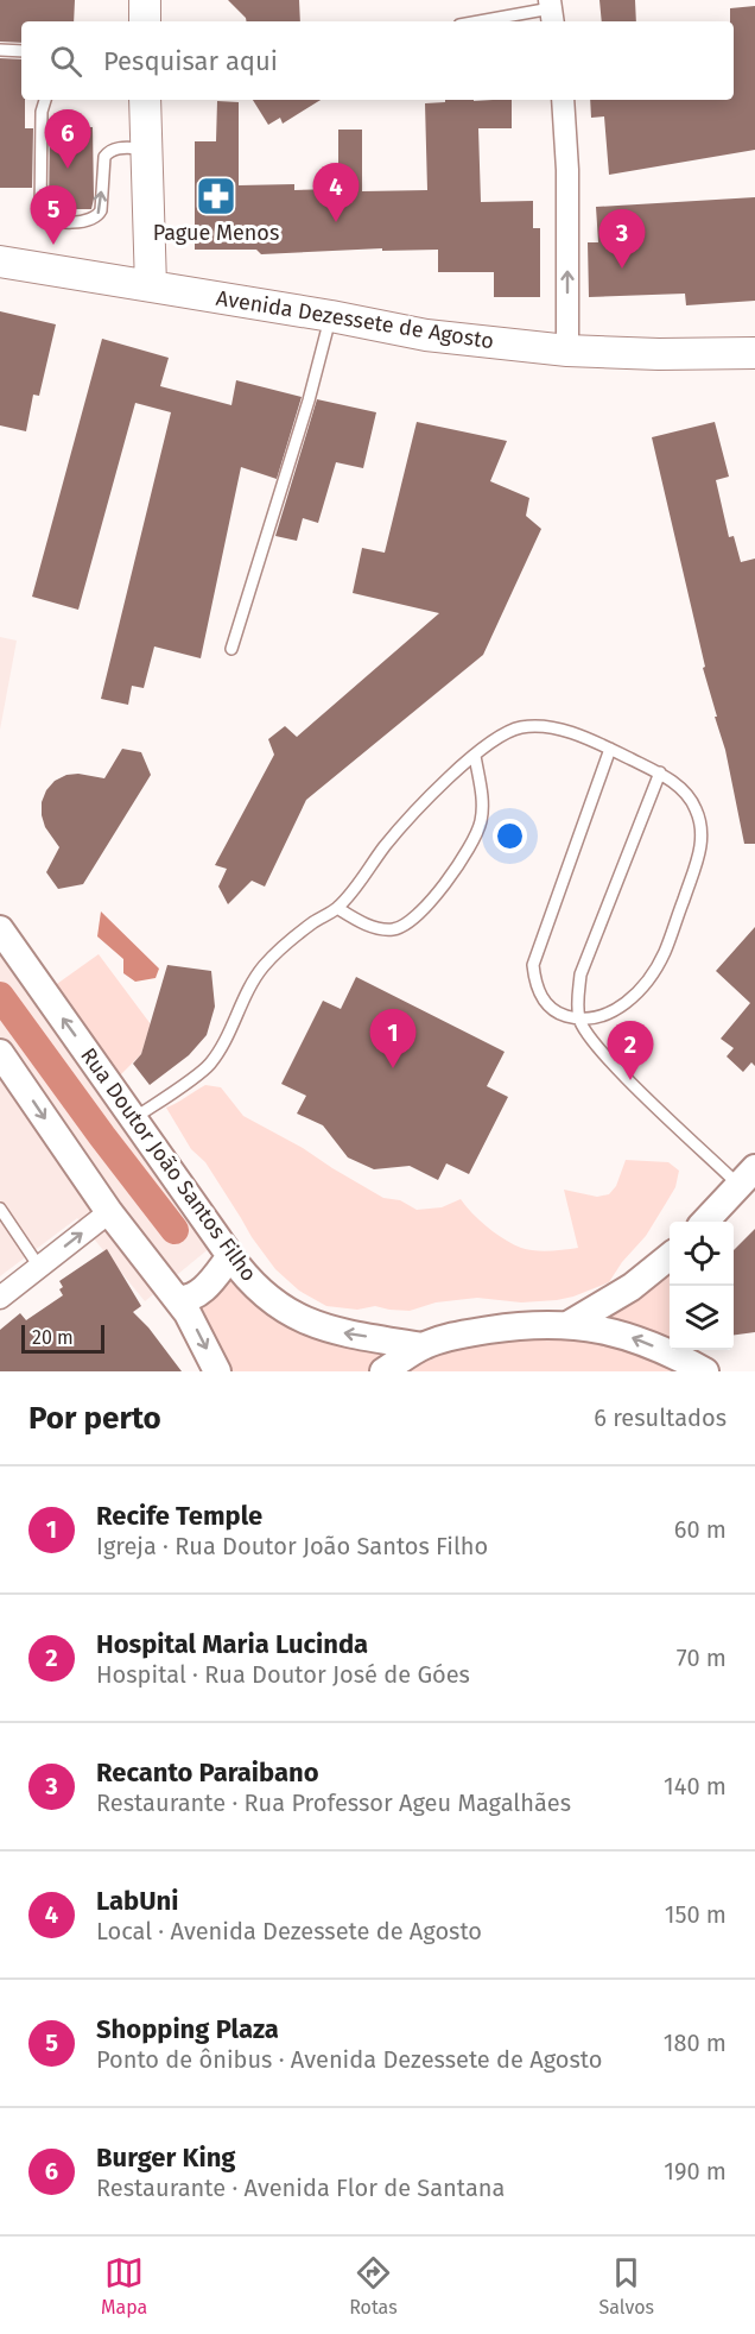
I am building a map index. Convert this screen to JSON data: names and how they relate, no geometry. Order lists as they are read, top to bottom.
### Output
{
  "streets": {
    "main road": ["Avenida Dezessete de Agosto"],
    "street": ["Rua Doutor João Santos Filho"]
  },
  "places": {
    "pharmacy": ["Pague Menos"]
  },
  "scale_bar": "20 m",
  "page": {
    "search": "Pesquisar aqui",
    "pins": [
      "6",
      "4",
      "5",
      "3",
      "1",
      "2"
    ],
    "scale": "20 m",
    "heading": ["Por perto", "6 resultados"],
    "list": [
      {
        "mark": "1",
        "name": "Recife Temple",
        "note": "Igreja · Rua Doutor João Santos Filho",
        "value": "60 m"
      },
      {
        "mark": "2",
        "name": "Hospital Maria Lucinda",
        "note": "Hospital · Rua Doutor José de Góes",
        "value": "70 m"
      },
      {
        "mark": "3",
        "name": "Recanto Paraibano",
        "note": "Restaurante · Rua Professor Ageu Magalhães",
        "value": "140 m"
      },
      {
        "mark": "4",
        "name": "LabUni",
        "note": "Local · Avenida Dezessete de Agosto",
        "value": "150 m"
      },
      {
        "mark": "5",
        "name": "Shopping Plaza",
        "note": "Ponto de ônibus · Avenida Dezessete de Agosto",
        "value": "180 m"
      },
      {
        "mark": "6",
        "name": "Burger King",
        "note": "Restaurante · Avenida Flor de Santana",
        "value": "190 m"
      }
    ],
    "nav": ["Mapa", "Rotas", "Salvos"]
  }
}
